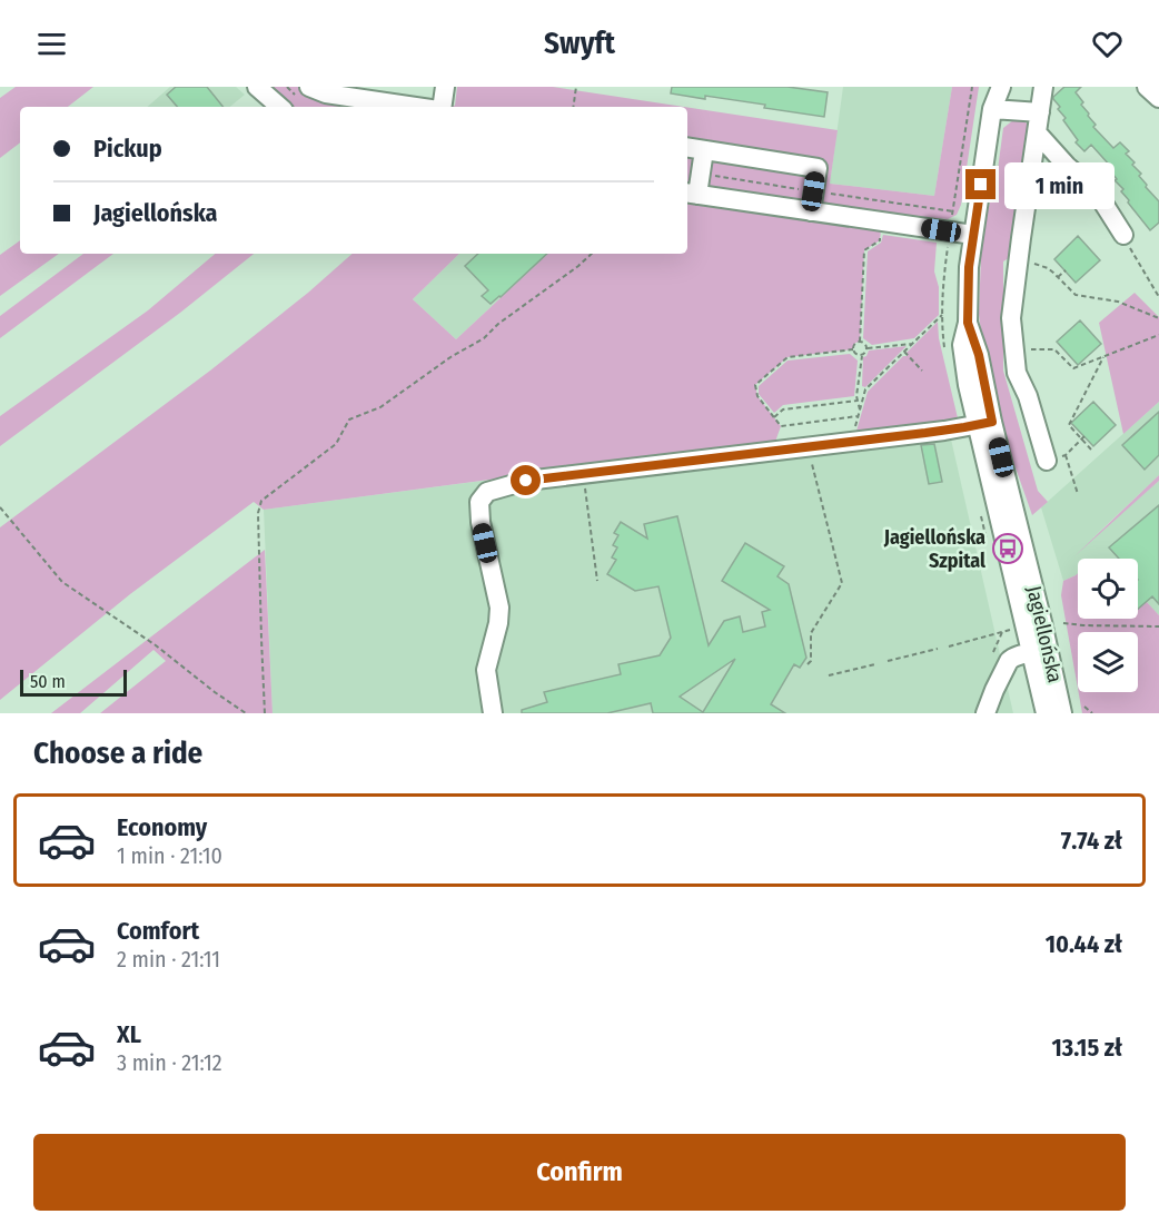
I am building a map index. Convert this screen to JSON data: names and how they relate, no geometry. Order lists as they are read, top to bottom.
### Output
{
  "streets": {
    "street": ["Jagiellońska"]
  },
  "places": {
    "bus stop": ["Jagiellońska Szpital"]
  },
  "scale_bar": "50 m",
  "page": {
    "header": "Swyft",
    "banner": ["Pickup", "Jagiellońska"],
    "bubble": "1 min",
    "scale": "50 m",
    "heading": "Choose a ride",
    "list": [
      {
        "name": "Economy",
        "note": "1 min · 21:10",
        "value": "7.74 zł"
      },
      {
        "name": "Comfort",
        "note": "2 min · 21:11",
        "value": "10.44 zł"
      },
      {
        "name": "XL",
        "note": "3 min · 21:12",
        "value": "13.15 zł"
      }
    ],
    "buttons": "Confirm"
  }
}
